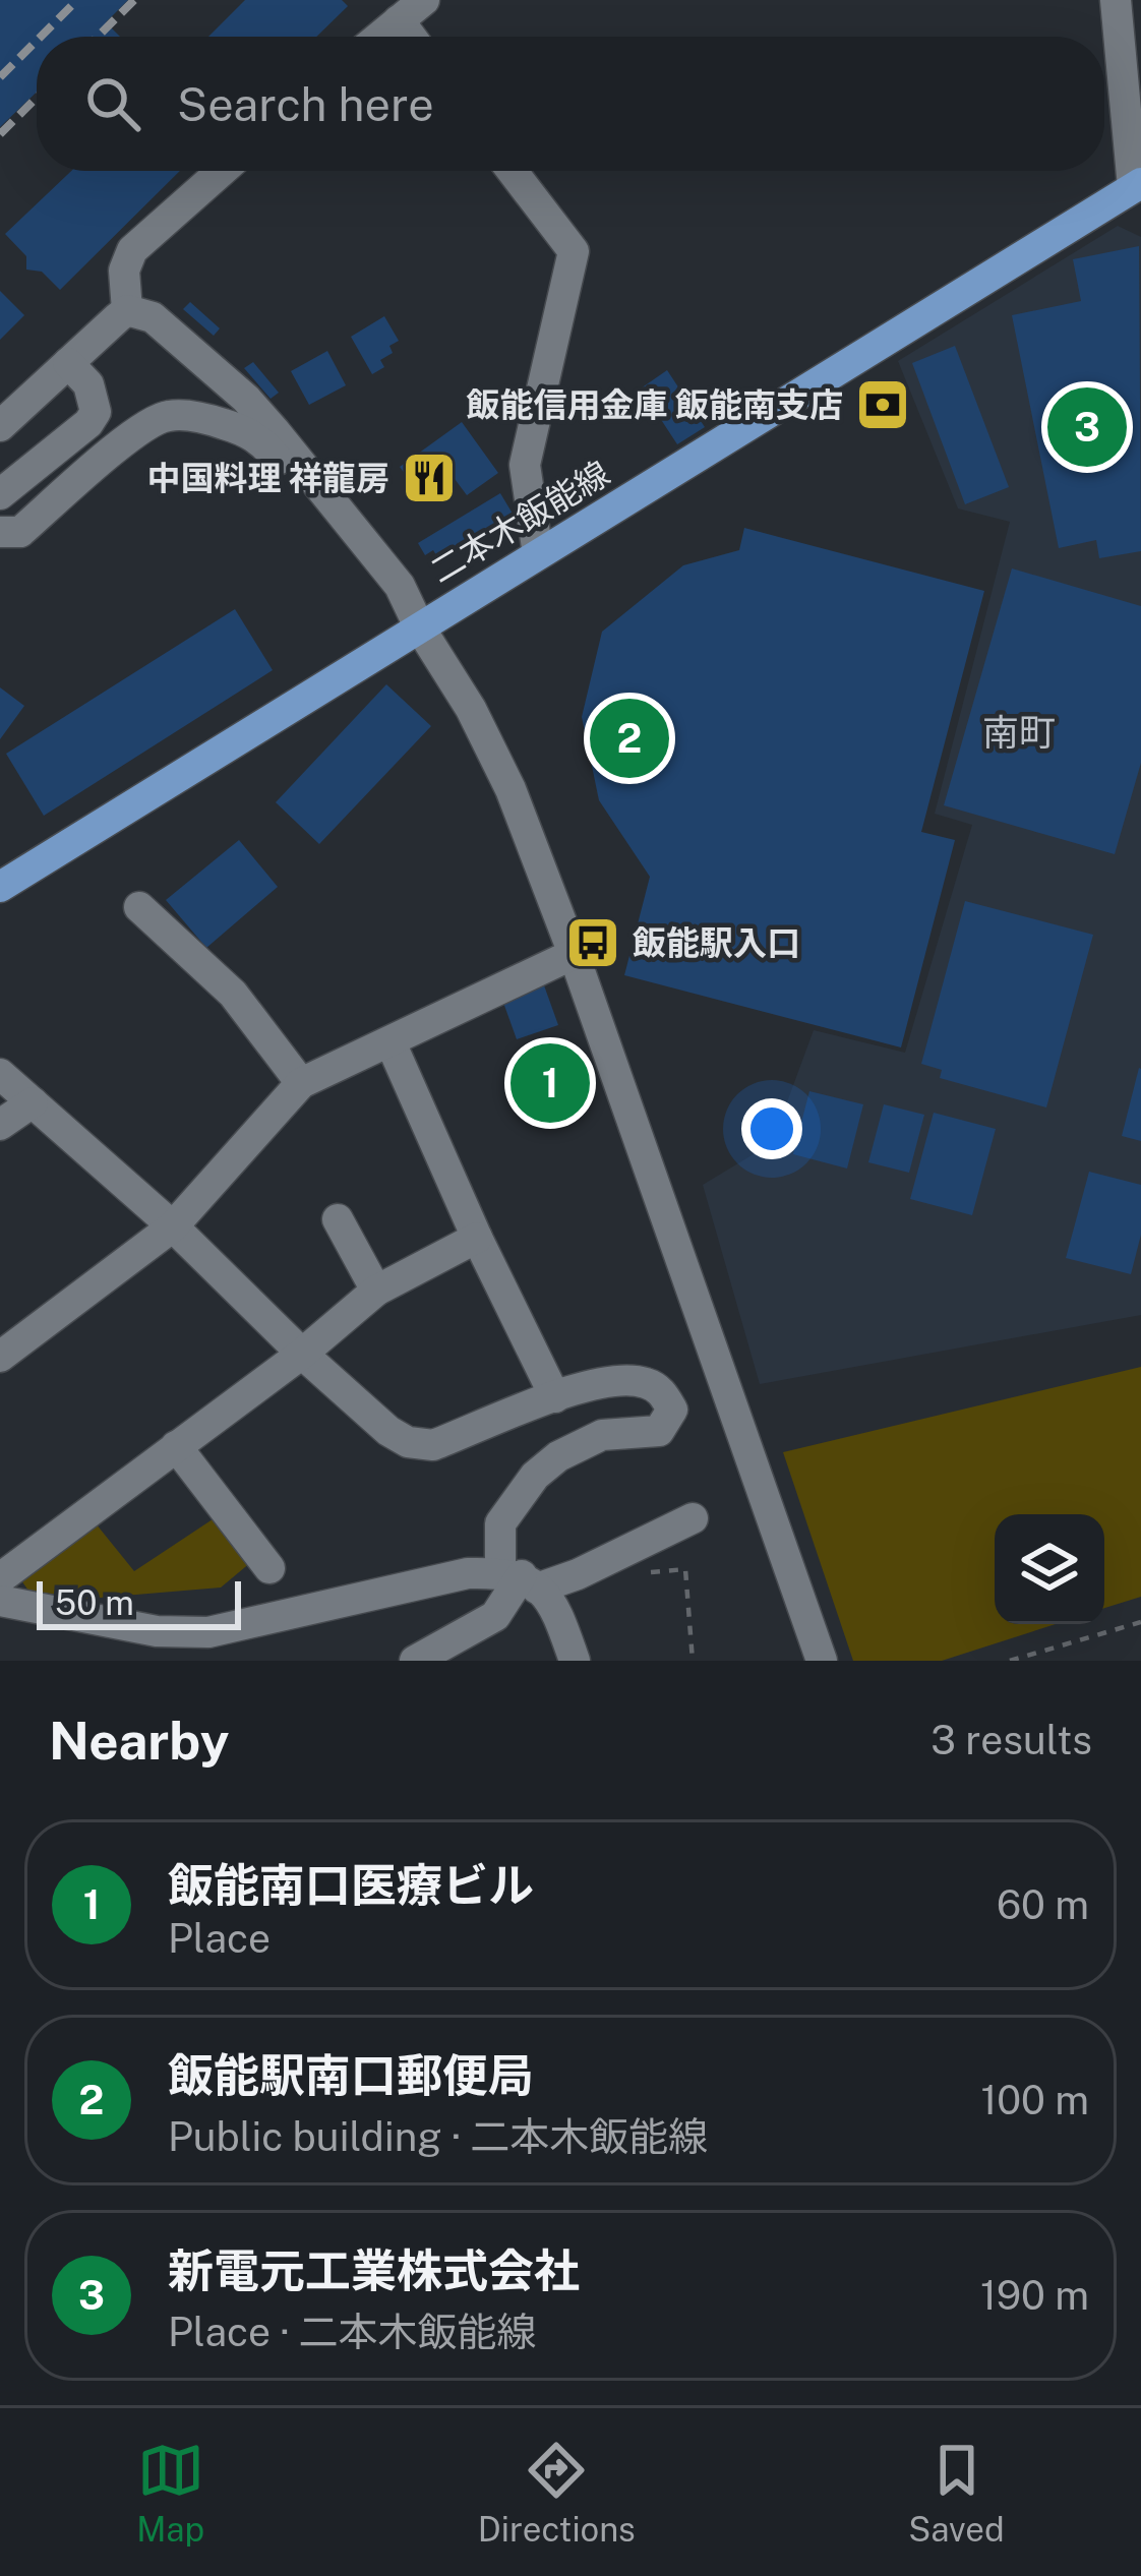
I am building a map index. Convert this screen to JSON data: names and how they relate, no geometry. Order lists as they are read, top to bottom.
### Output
{
  "streets": {
    "main road": ["二本木飯能線"]
  },
  "districts": ["南町"],
  "places": {
    "bank": ["飯能信用金庫 飯能南支店"],
    "restaurant": ["中国料理 祥龍房"],
    "bus stop": ["飯能駅入口"]
  },
  "scale_bar": "50 m",
  "page": {
    "search": "Search here",
    "pins": ["3", "2", "1"],
    "scale": "50 m",
    "heading": ["Nearby", "3 results"],
    "list": [
      {
        "mark": "1",
        "name": "飯能南口医療ビル",
        "note": "Place",
        "value": "60 m"
      },
      {
        "mark": "2",
        "name": "飯能駅南口郵便局",
        "note": "Public building · 二本木飯能線",
        "value": "100 m"
      },
      {
        "mark": "3",
        "name": "新電元工業株式会社",
        "note": "Place · 二本木飯能線",
        "value": "190 m"
      }
    ],
    "nav": ["Map", "Directions", "Saved"]
  }
}
